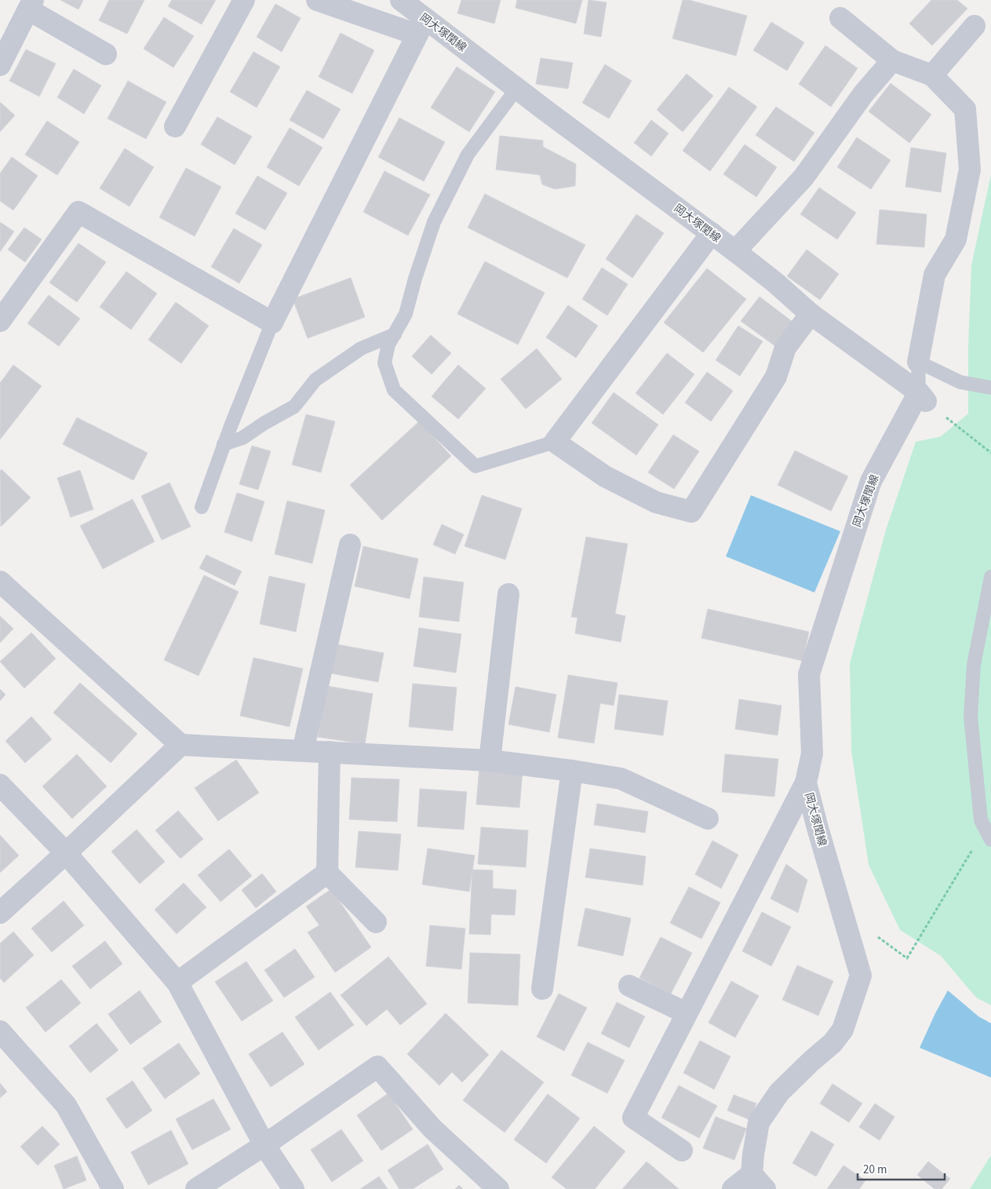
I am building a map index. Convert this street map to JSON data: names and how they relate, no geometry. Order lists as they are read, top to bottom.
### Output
{
  "streets": {
    "street": ["岡大塚閏線"]
  },
  "scale_bar": "20 m"
}
